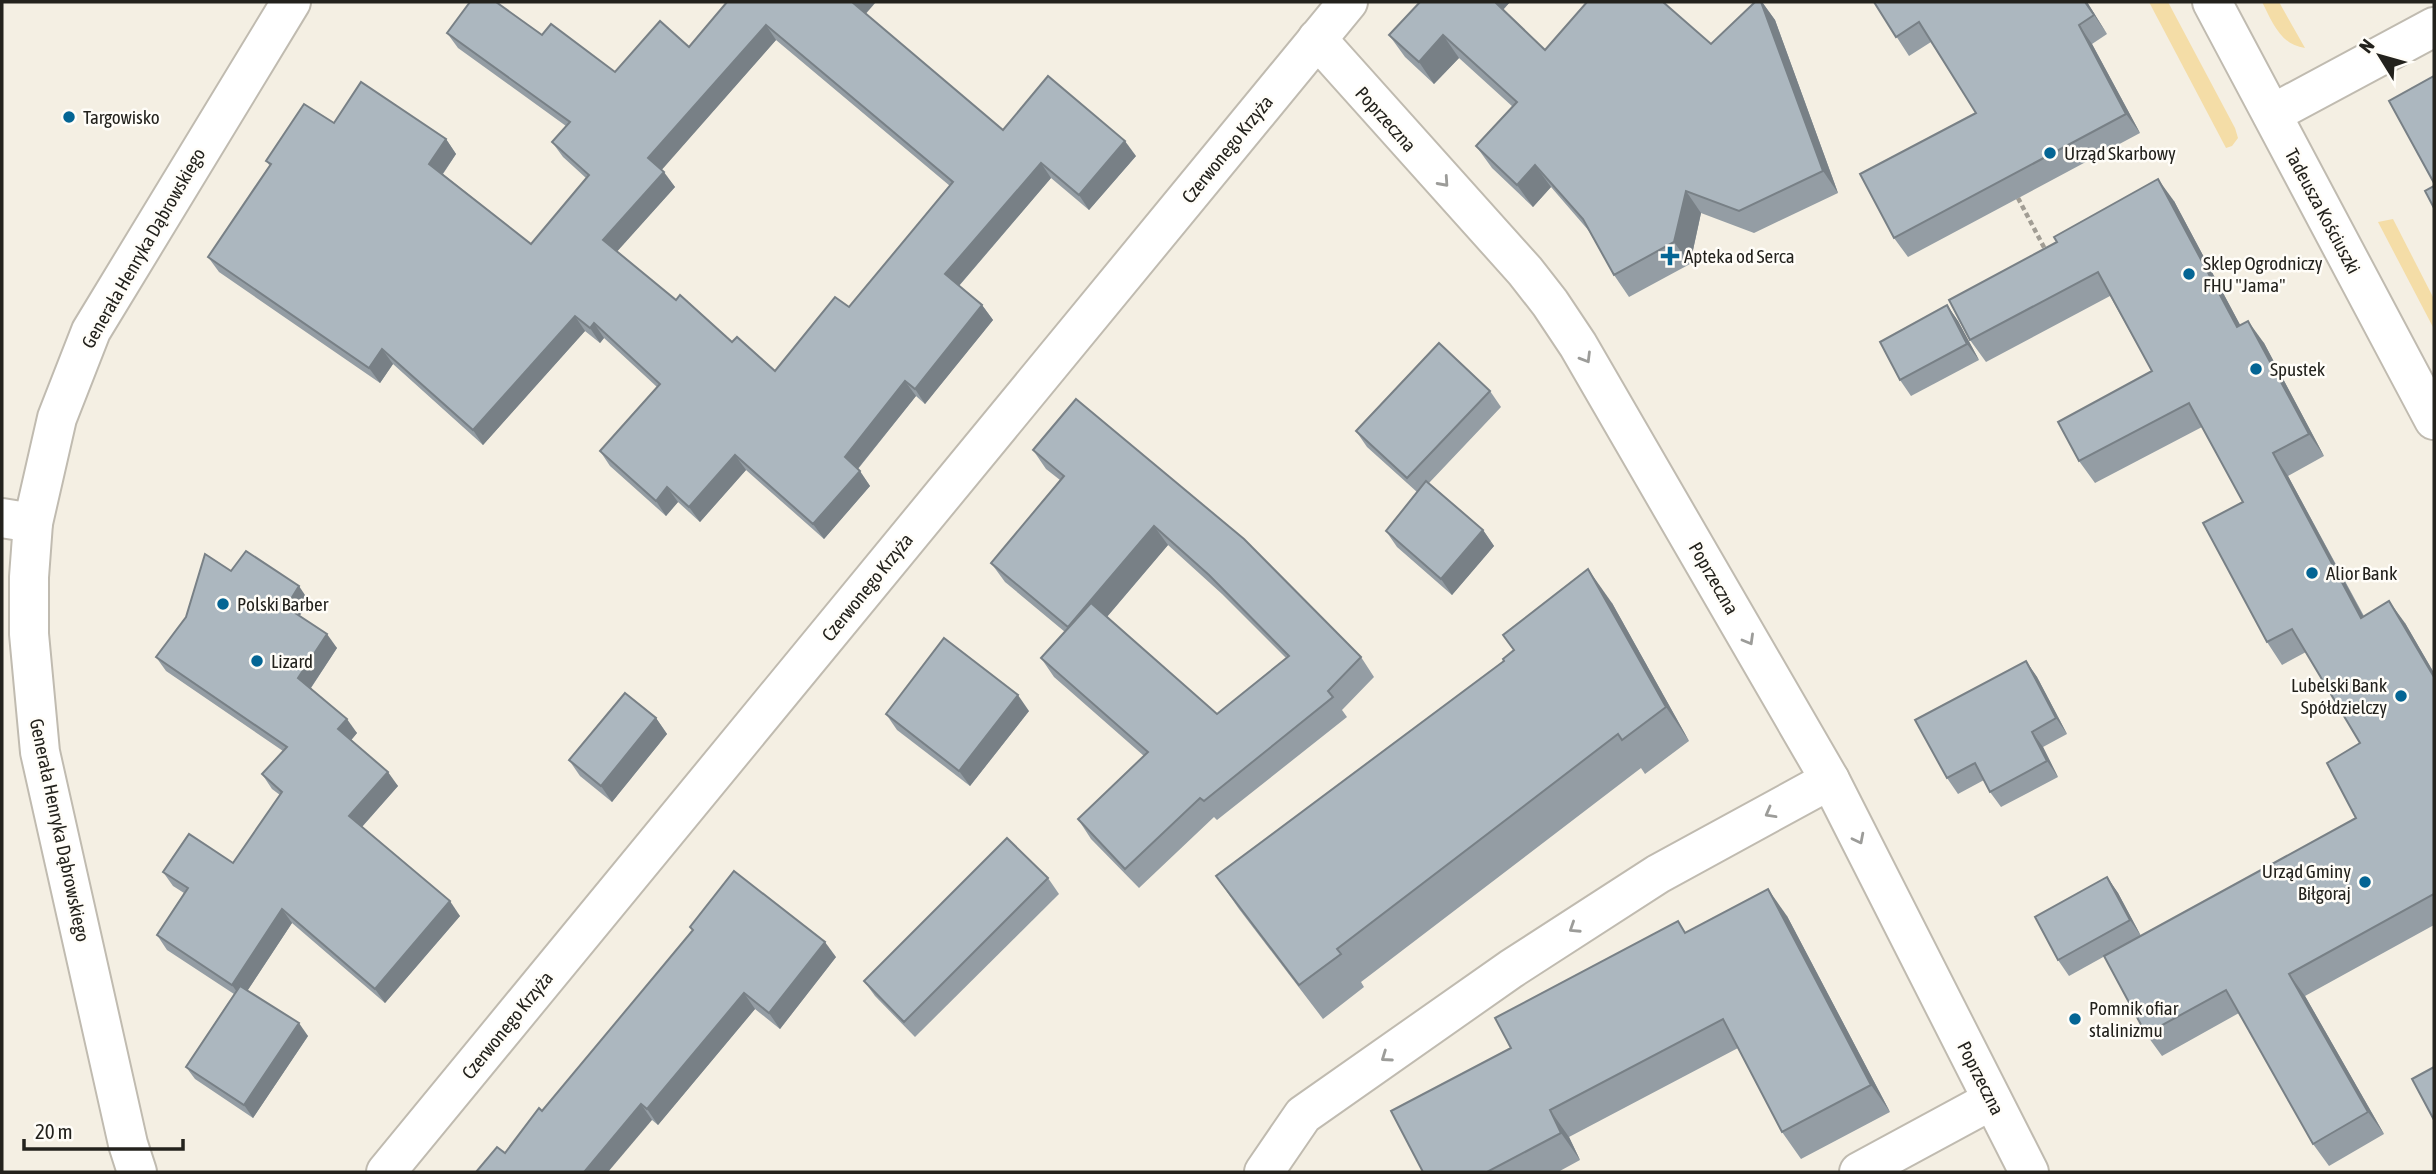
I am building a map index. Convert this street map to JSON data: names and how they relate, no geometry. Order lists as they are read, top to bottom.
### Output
{
  "streets": {
    "street": [
      "Poprzeczna",
      "Czerwonego Krzyża",
      "Tadeusza Kościuszki",
      "Generała Henryka Dąbrowskiego"
    ]
  },
  "crossings": [
    ["Poprzeczna", "Czerwonego Krzyża"]
  ],
  "one_way": ["Poprzeczna"],
  "places": {
    "other": [
      "Targowisko",
      "Urząd Skarbowy",
      "Sklep Ogrodniczy FHU \"Jama\"",
      "Spustek",
      "Alior Bank",
      "Polski Barber",
      "Lizard",
      "Lubelski Bank Spółdzielczy",
      "Urząd Gminy Biłgoraj",
      "Pomnik ofiar stalinizmu"
    ],
    "health": ["Apteka od Serca"]
  },
  "scale_bar": "20 m",
  "north": "top left"
}
